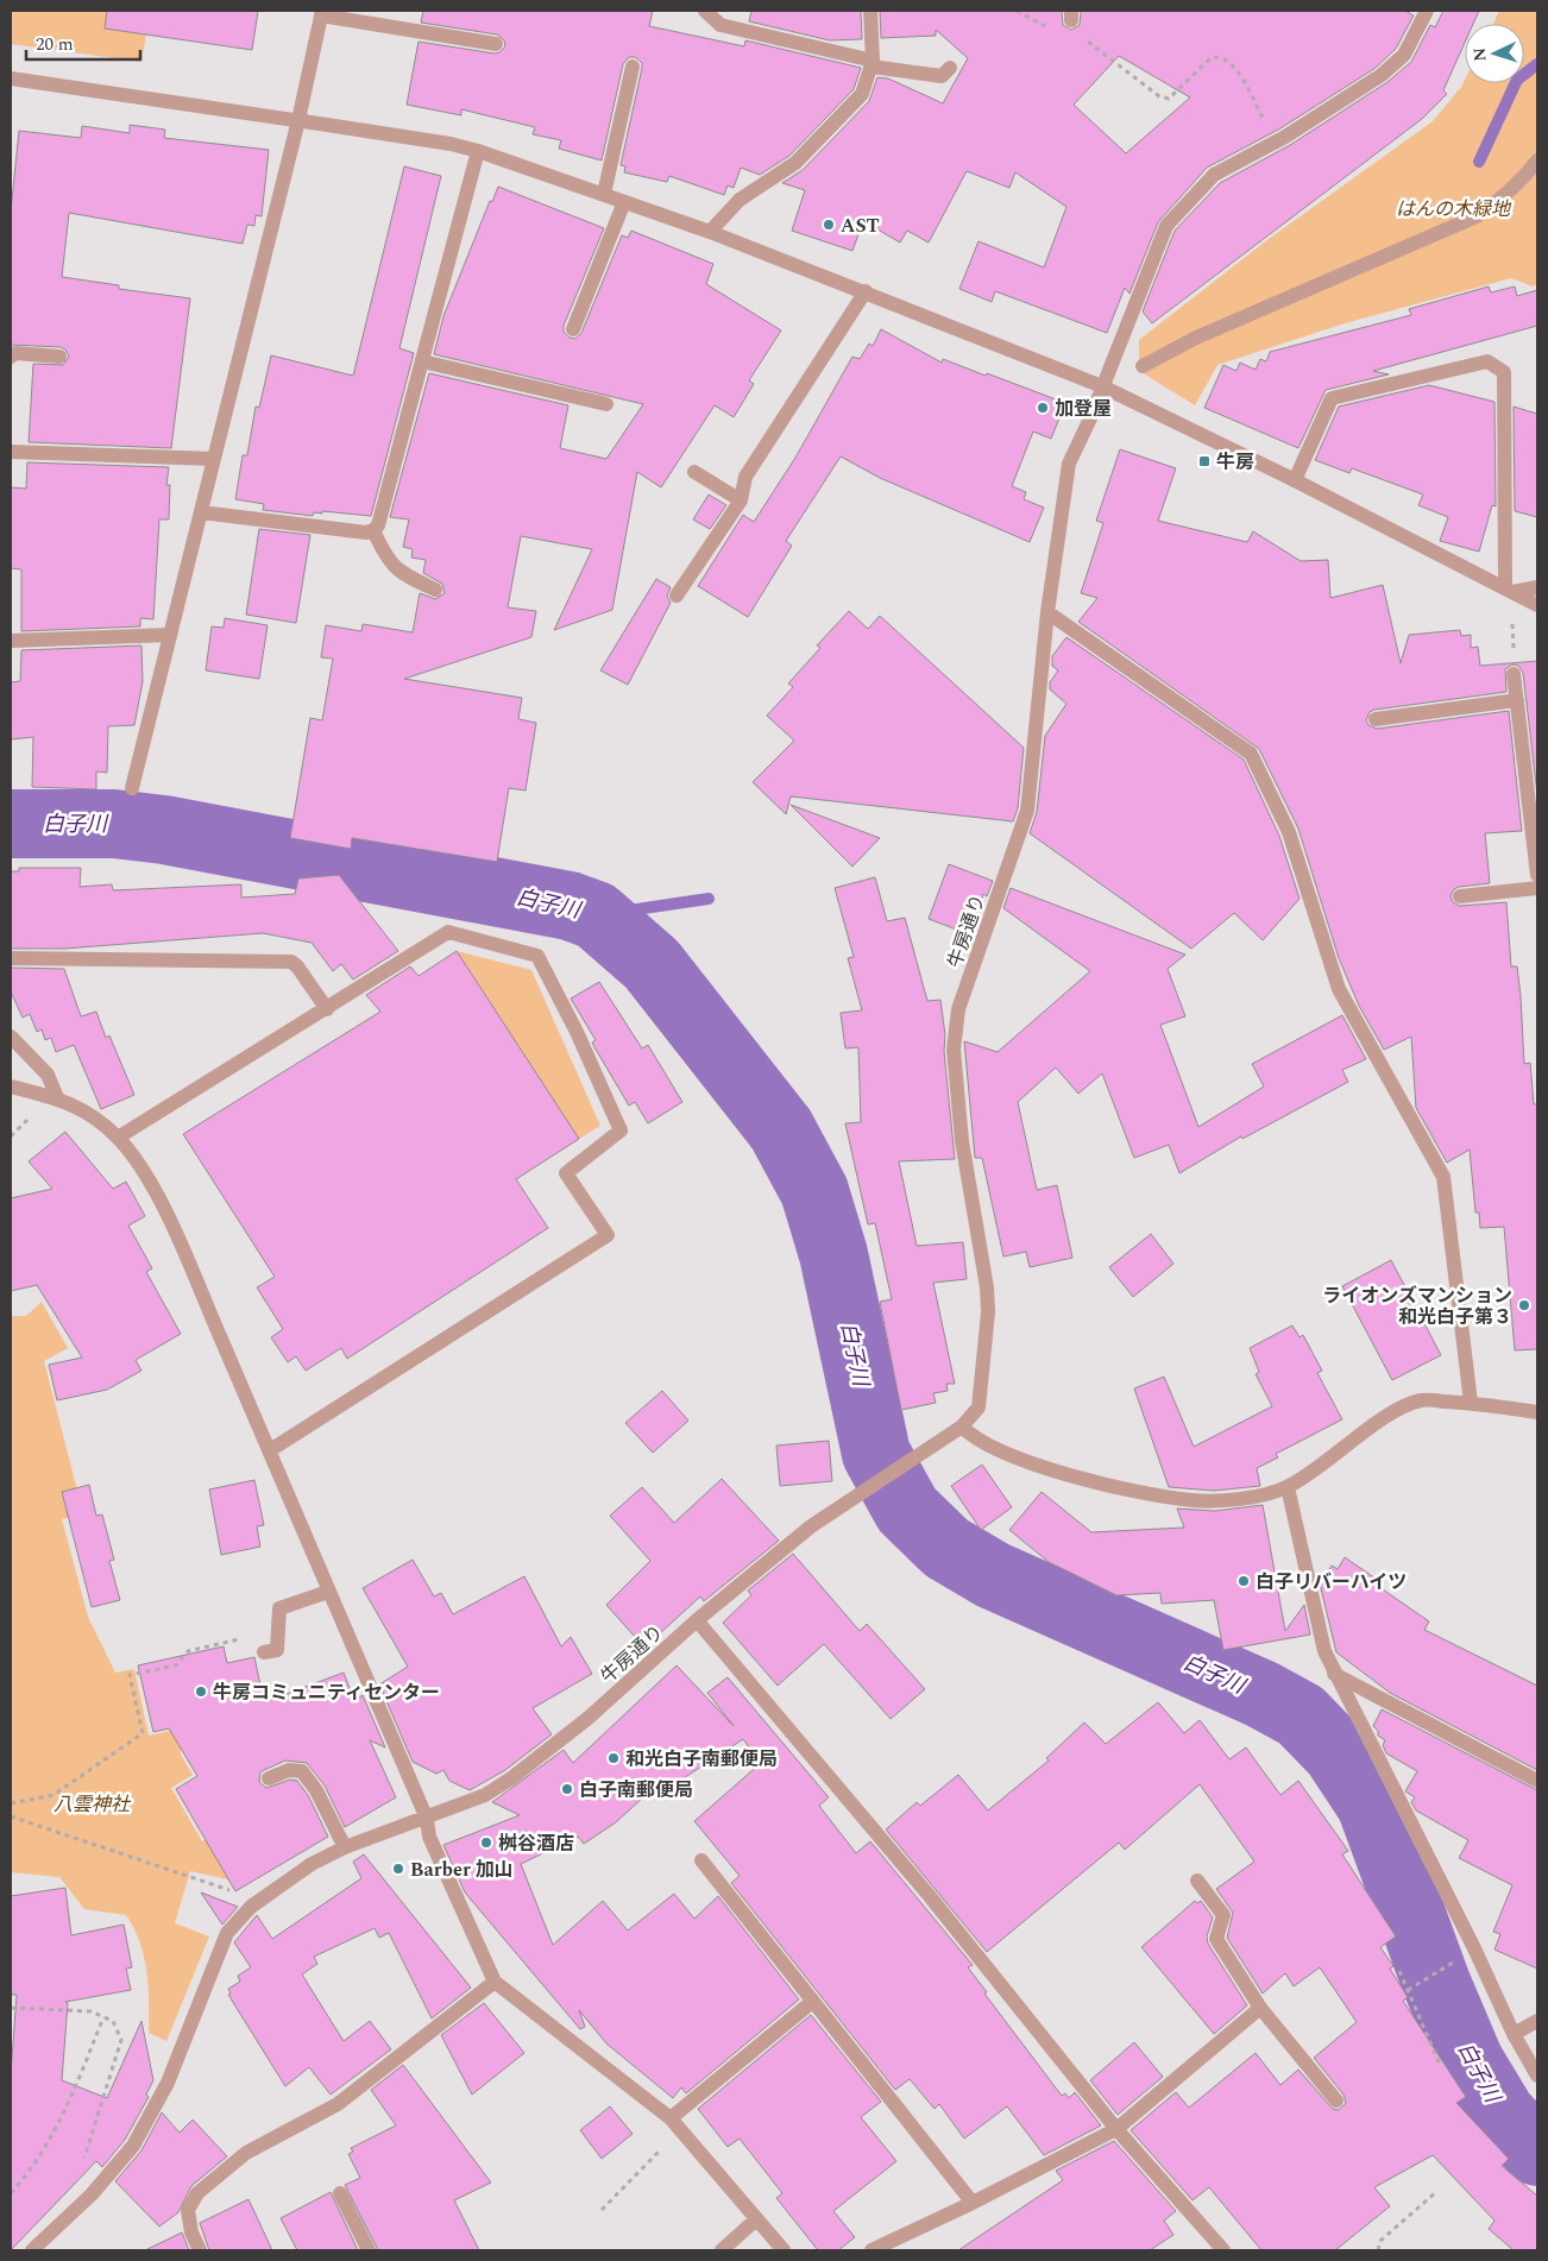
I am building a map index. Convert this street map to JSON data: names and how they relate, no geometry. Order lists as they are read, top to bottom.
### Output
{
  "streets": {
    "street": ["牛房通り"]
  },
  "water": ["白子川"],
  "parks": ["はんの木緑地", "八雲神社"],
  "places": {
    "other": [
      "AST",
      "加登屋",
      "ライオンズマンション 和光白子第３",
      "白子リバーハイツ",
      "牛房コミュニティセンター",
      "和光白子南郵便局",
      "白子南郵便局",
      "桝谷酒店",
      "Barber 加山"
    ],
    "transit": ["牛房"]
  },
  "scale_bar": "20 m",
  "north": "left"
}
